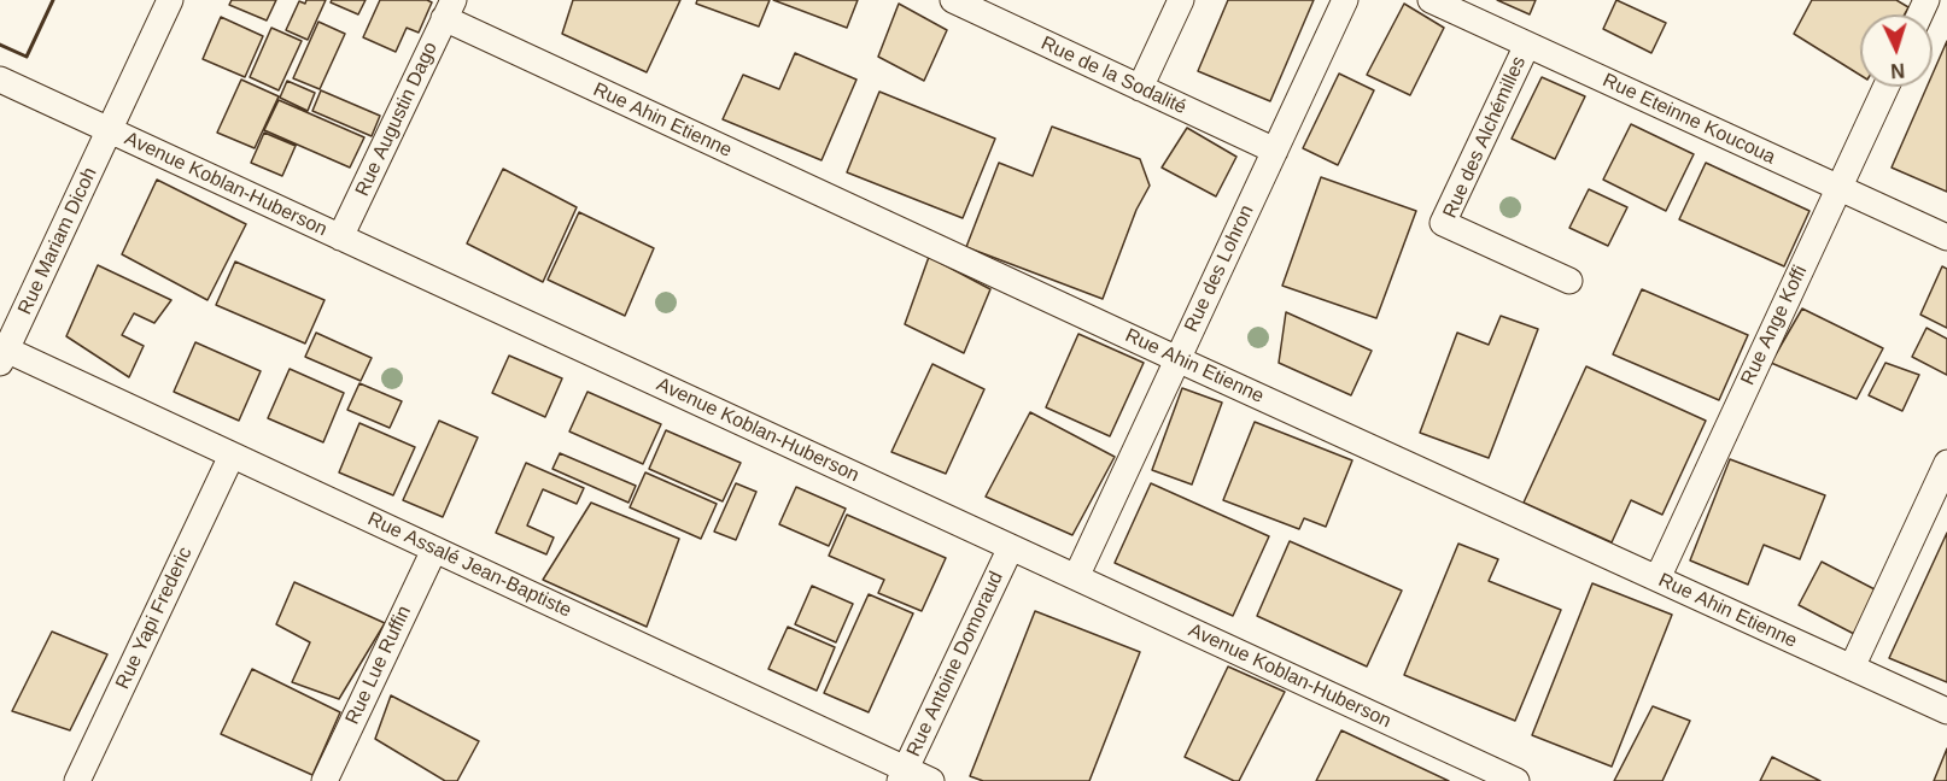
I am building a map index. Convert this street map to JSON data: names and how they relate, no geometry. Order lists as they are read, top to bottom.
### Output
{
  "streets": {
    "street": [
      "Rue de la Sodalité",
      "Rue Augustin Dago",
      "Rue Eteinne Koucoua",
      "Rue Ahin Etienne",
      "Rue des Alchémilles",
      "Avenue Koblan-Huberson",
      "Rue Mariam Dicoh",
      "Rue des Lohron",
      "Rue Ange Koffi",
      "Rue Assalé Jean-Baptiste",
      "Rue Yapi Frederic",
      "Rue Antoine Domoraud",
      "Rue Lue Ruffin"
    ]
  },
  "crossings": [
    ["Rue de la Sodalité", "Rue des Lohron"],
    ["Rue Augustin Dago", "Rue Ahin Etienne"],
    ["Rue Augustin Dago", "Avenue Koblan-Huberson"],
    ["Rue Eteinne Koucoua", "Rue des Alchémilles"],
    ["Rue Eteinne Koucoua", "Rue Ange Koffi"],
    ["Rue Ahin Etienne", "Rue des Lohron"],
    ["Rue Ahin Etienne", "Rue Ange Koffi"],
    ["Avenue Koblan-Huberson", "Rue Mariam Dicoh"],
    ["Avenue Koblan-Huberson", "Rue des Lohron"],
    ["Avenue Koblan-Huberson", "Rue Antoine Domoraud"],
    ["Rue Mariam Dicoh", "Rue Assalé Jean-Baptiste"],
    ["Rue Assalé Jean-Baptiste", "Rue Yapi Frederic"],
    ["Rue Assalé Jean-Baptiste", "Rue Antoine Domoraud"],
    ["Rue Assalé Jean-Baptiste", "Rue Lue Ruffin"]
  ],
  "north": "bottom"
}
